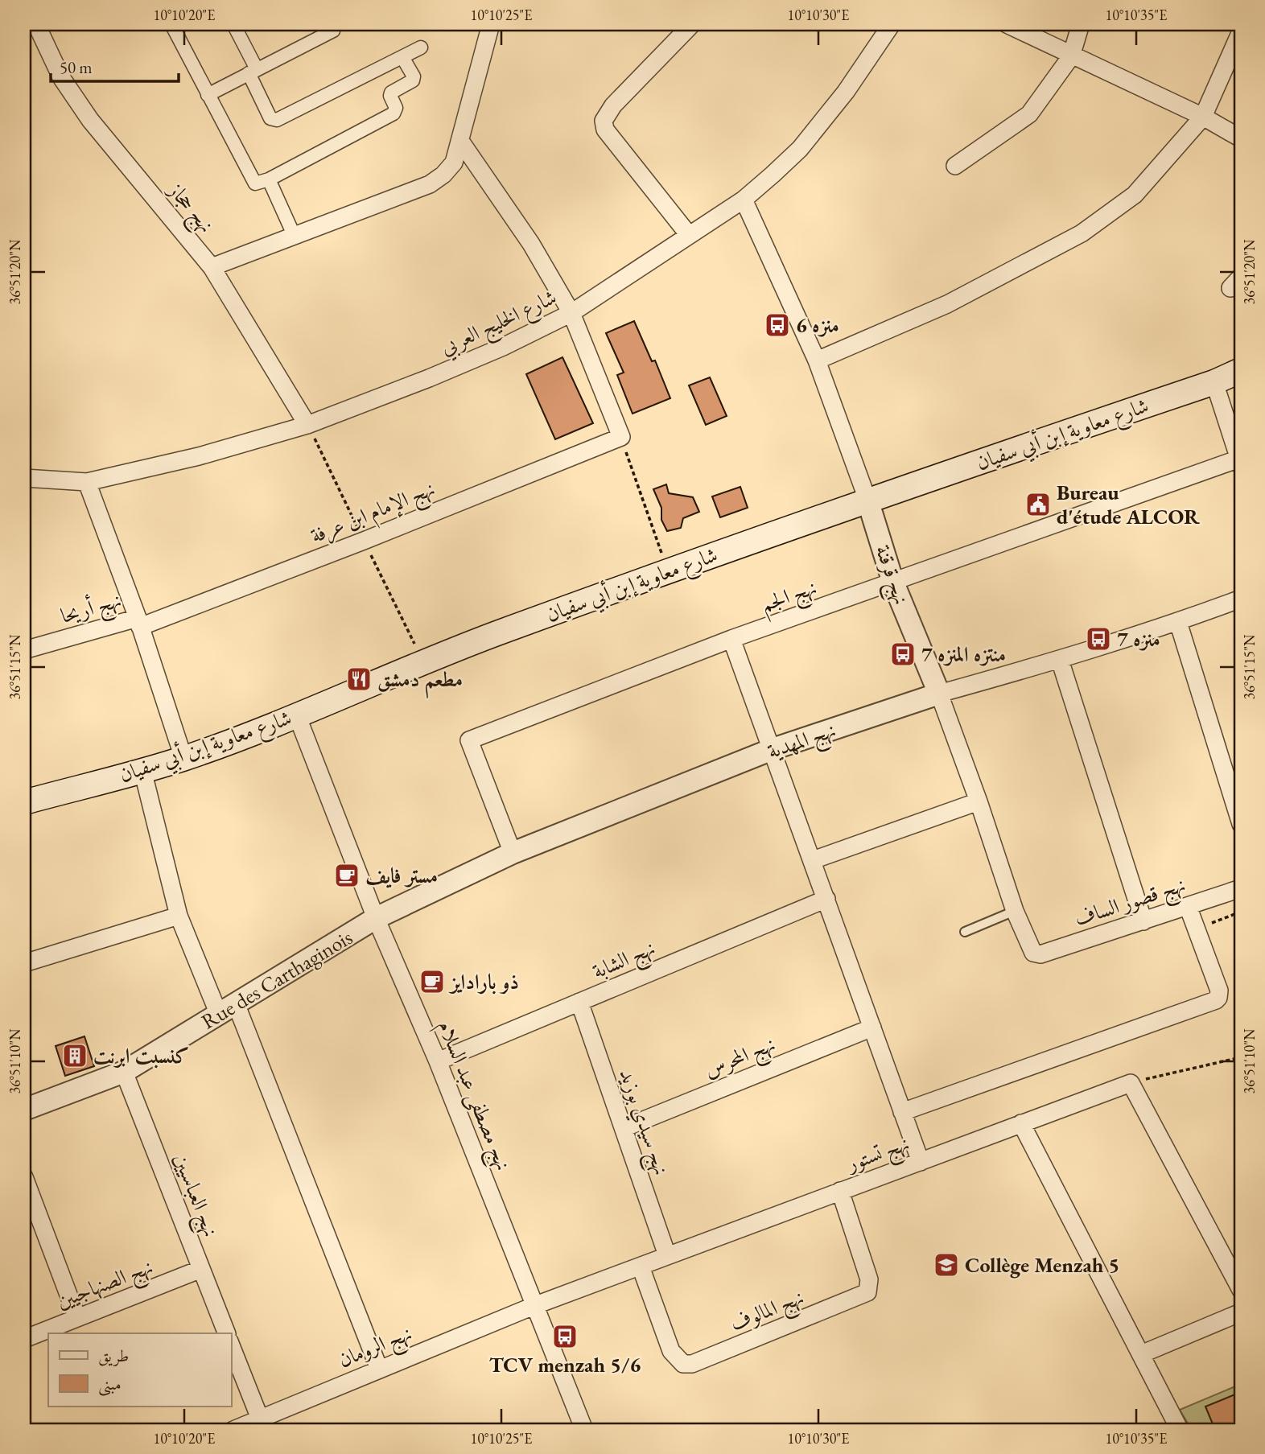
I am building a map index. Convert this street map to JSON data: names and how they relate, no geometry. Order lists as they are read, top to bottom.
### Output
{
  "streets": {
    "main road": ["شارع معاوية إبن أبي سفيان"],
    "street": [
      "نهج حجاز",
      "شارع الخليج العربي",
      "نهج الإمام ابن عرفة",
      "نهج قرقنة",
      "نهج الجم",
      "نهج أريحا",
      "نهج المهدية",
      "نهج قصور الساف",
      "نهج الشابة",
      "Rue des Carthaginois",
      "نهج المحرس",
      "نهج مصطفى عبد السلام",
      "نهج سيدي بوزيد",
      "نهج تستور",
      "نهج العباسيين",
      "نهج الصنهاجيين",
      "نهج المالوف",
      "نهج الرومان"
    ]
  },
  "crossings": [
    ["نهج حجاز", "شارع الخليج العربي"],
    ["شارع الخليج العربي", "نهج قرقنة"],
    ["شارع معاوية إبن أبي سفيان", "نهج قرقنة"],
    ["شارع معاوية إبن أبي سفيان", "نهج مصطفى عبد السلام"],
    ["نهج الإمام ابن عرفة", "نهج أريحا"],
    ["نهج قرقنة", "نهج الجم"],
    ["نهج قرقنة", "نهج المهدية"],
    ["نهج قرقنة", "نهج قصور الساف"],
    ["نهج الجم", "نهج المهدية"],
    ["نهج المهدية", "Rue des Carthaginois"],
    ["نهج المهدية", "نهج مصطفى عبد السلام"],
    ["نهج الشابة", "نهج مصطفى عبد السلام"],
    ["نهج الشابة", "نهج سيدي بوزيد"],
    ["Rue des Carthaginois", "نهج مصطفى عبد السلام"],
    ["Rue des Carthaginois", "نهج العباسيين"],
    ["نهج المحرس", "نهج سيدي بوزيد"],
    ["نهج مصطفى عبد السلام", "نهج تستور"],
    ["نهج مصطفى عبد السلام", "نهج الرومان"],
    ["نهج سيدي بوزيد", "نهج تستور"],
    ["نهج تستور", "نهج المالوف"],
    ["نهج تستور", "نهج الرومان"],
    ["نهج العباسيين", "نهج الصنهاجيين"]
  ],
  "places": {
    "bus stop": [
      "منزه 6",
      "منزه 7",
      "منتزه المنزه 7",
      "TCV menzah 5/6"
    ],
    "public building": ["Bureau d'étude ALCOR"],
    "restaurant": ["مطعم دمشق"],
    "cafe": ["مستر فايف", "ذو بارادايز"],
    "building": ["كنسبت ابرنت"],
    "school or university": ["Collège Menzah 5"]
  },
  "legend": ["طريق", "مبنى"],
  "scale_bar": "50 m",
  "coordinates": [
    "10°10'20\"E",
    "10°10'25\"E",
    "10°10'30\"E",
    "10°10'35\"E",
    "36°51'20\"N",
    "36°51'15\"N",
    "36°51'10\"N"
  ]
}
